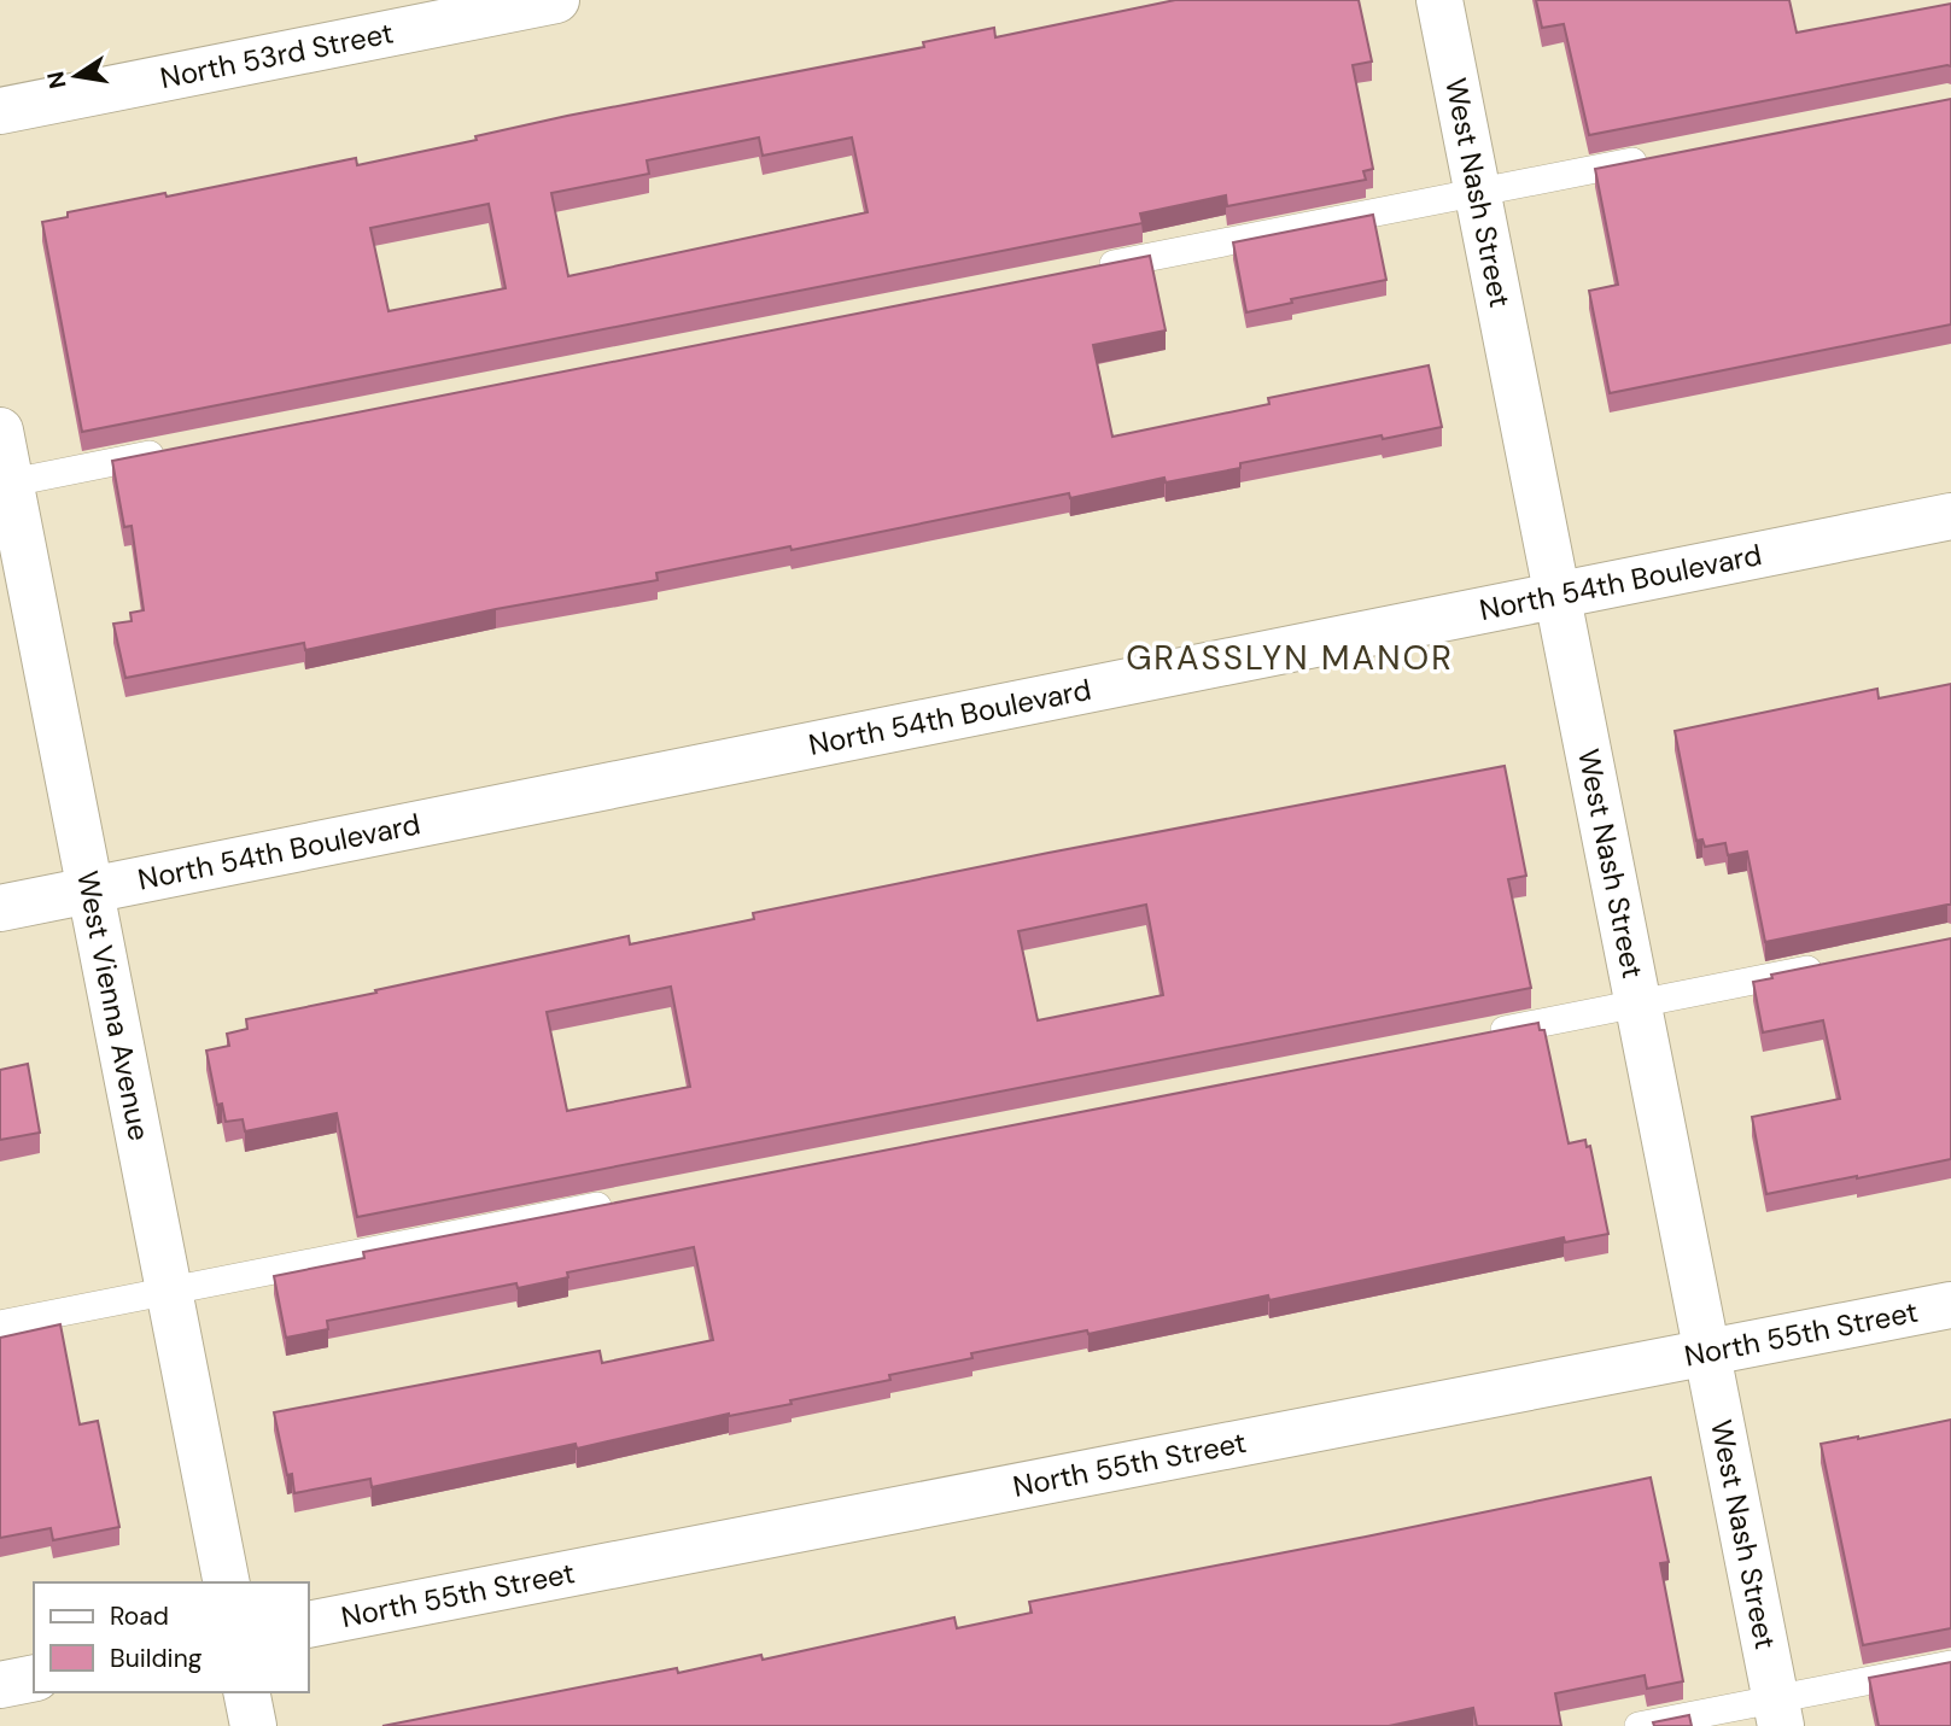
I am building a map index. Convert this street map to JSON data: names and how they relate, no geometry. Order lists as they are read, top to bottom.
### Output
{
  "streets": {
    "street": [
      "North 53rd Street",
      "West Nash Street",
      "North 54th Boulevard",
      "West Vienna Avenue",
      "North 55th Street"
    ]
  },
  "crossings": [
    ["West Nash Street", "North 54th Boulevard"],
    ["West Nash Street", "North 55th Street"],
    ["North 54th Boulevard", "West Vienna Avenue"]
  ],
  "districts": ["GRASSLYN MANOR"],
  "legend": ["Road", "Building"],
  "north": "left"
}
